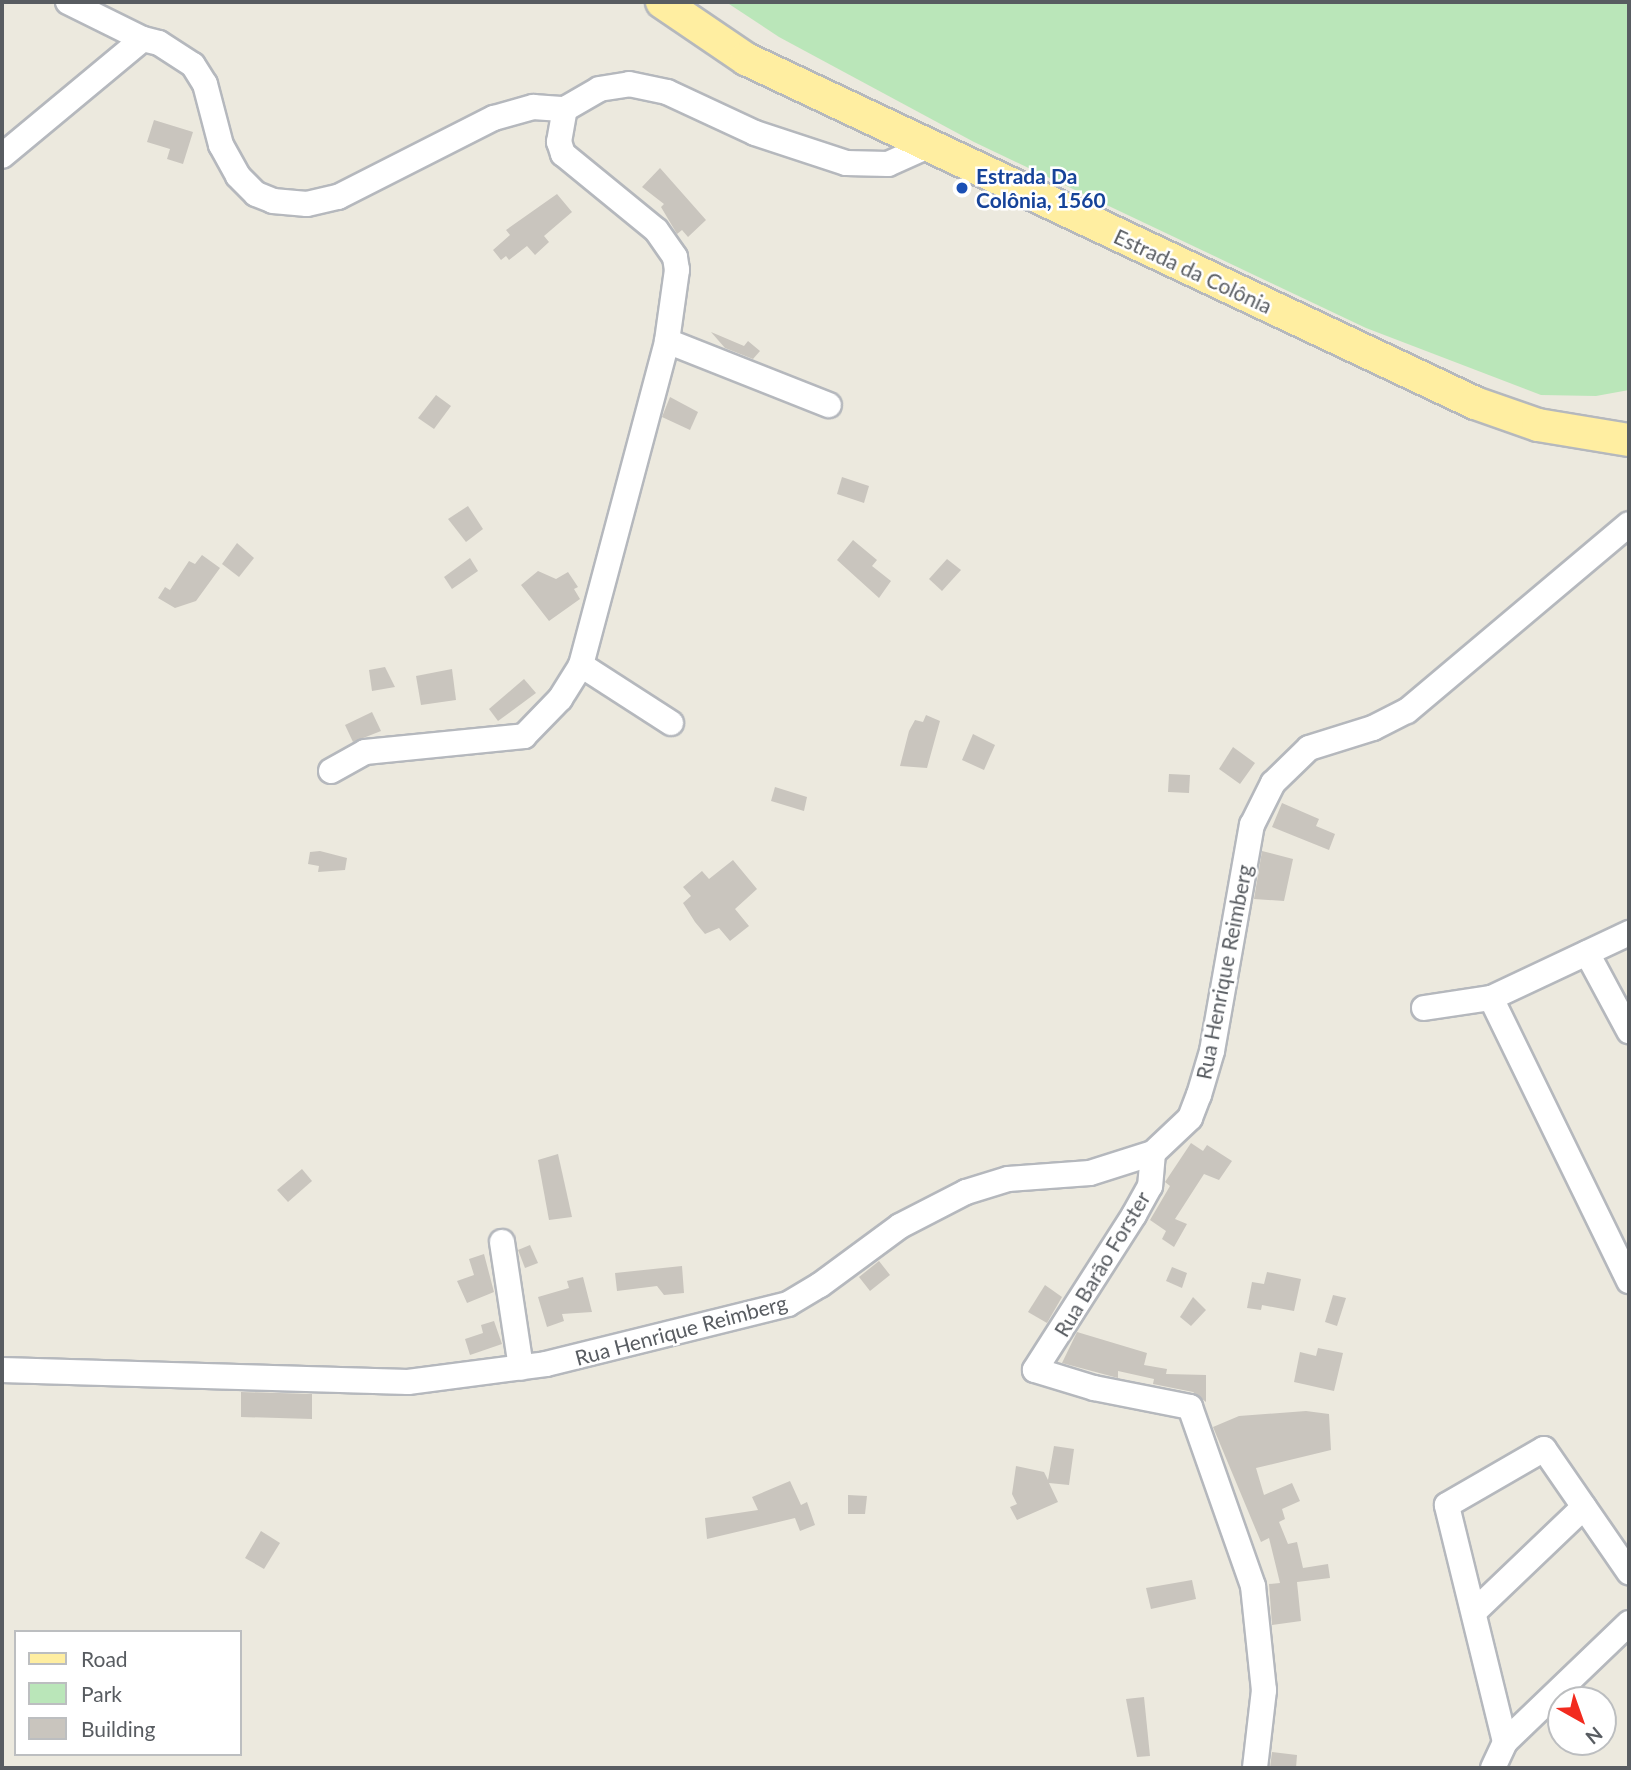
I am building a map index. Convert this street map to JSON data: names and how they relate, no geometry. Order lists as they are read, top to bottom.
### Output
{
  "streets": {
    "main road": ["Estrada da Colônia"],
    "street": ["Rua Henrique Reimberg", "Rua Barão Forster"]
  },
  "crossings": [
    ["Rua Henrique Reimberg", "Rua Barão Forster"]
  ],
  "places": ["Estrada Da Colônia, 1560"],
  "legend": ["Road", "Park", "Building"],
  "north": "bottom right"
}
